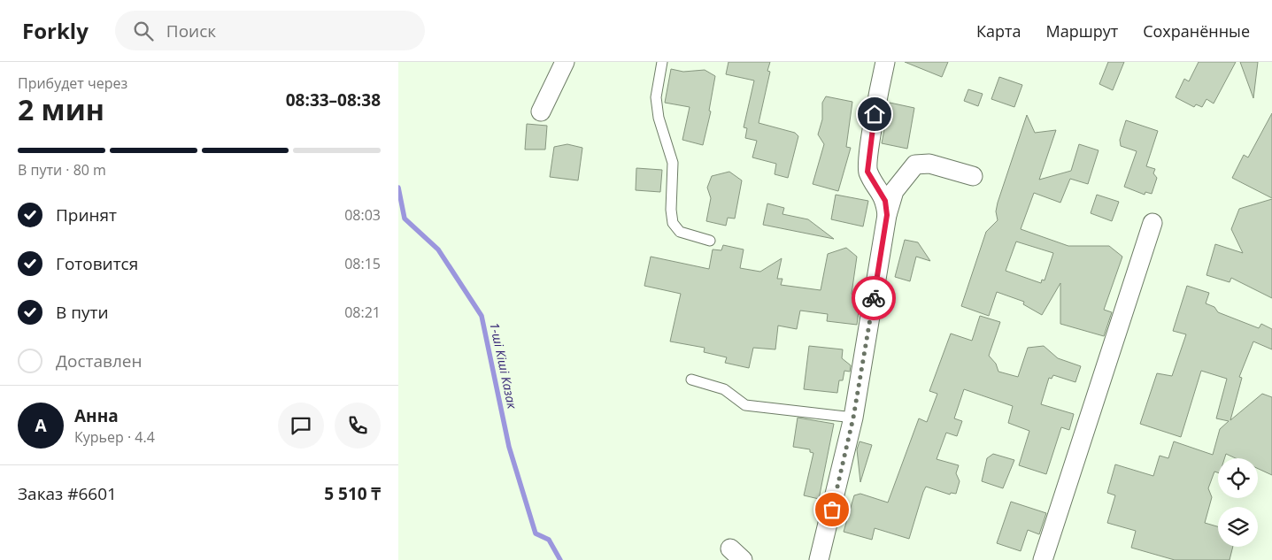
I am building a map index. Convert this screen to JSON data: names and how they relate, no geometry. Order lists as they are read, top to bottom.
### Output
{
  "water": ["1-ші Кіші Казак"],
  "page": {
    "header": "Forkly",
    "search": "Поиск",
    "nav": ["Карта", "Маршрут", "Сохранённые"],
    "heading": ["2 мин", "Прибудет через", "08:33–08:38"],
    "panel": [
      "Анна",
      "Курьер · 4.4",
      "Заказ #6601",
      "5 510 ₸"
    ],
    "bar": "В пути · 80 m",
    "list": [
      ["Принят", "08:03"],
      ["Готовится", "08:15"],
      ["В пути", "08:21"],
      "Доставлен"
    ],
    "round": "А"
  }
}
